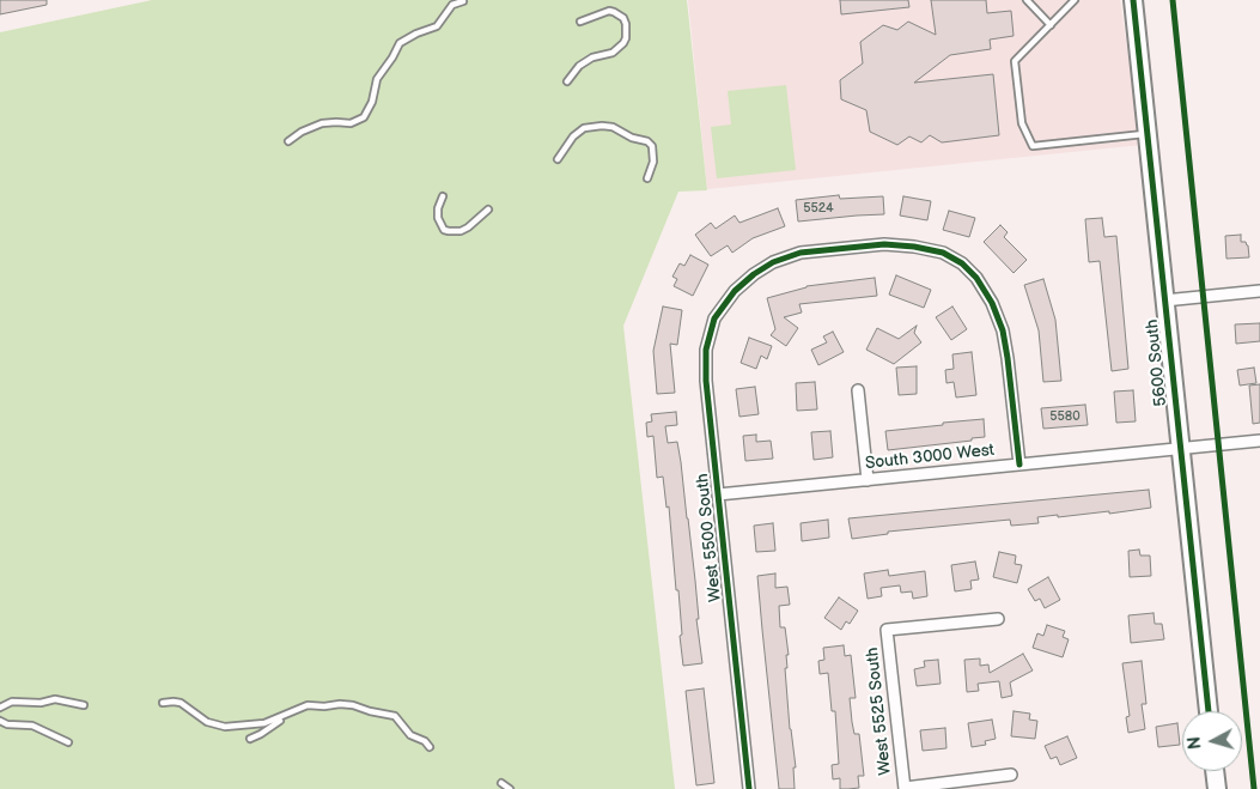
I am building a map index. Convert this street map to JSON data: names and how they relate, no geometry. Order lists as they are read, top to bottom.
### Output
{
  "streets": {
    "main road": ["5600 South"],
    "street": ["South 3000 West", "West 5500 South", "West 5525 South"]
  },
  "crossings": [
    ["5600 South", "South 3000 West"],
    ["South 3000 West", "West 5500 South"]
  ],
  "house_numbers": ["5524", "5580"],
  "north": "left"
}
